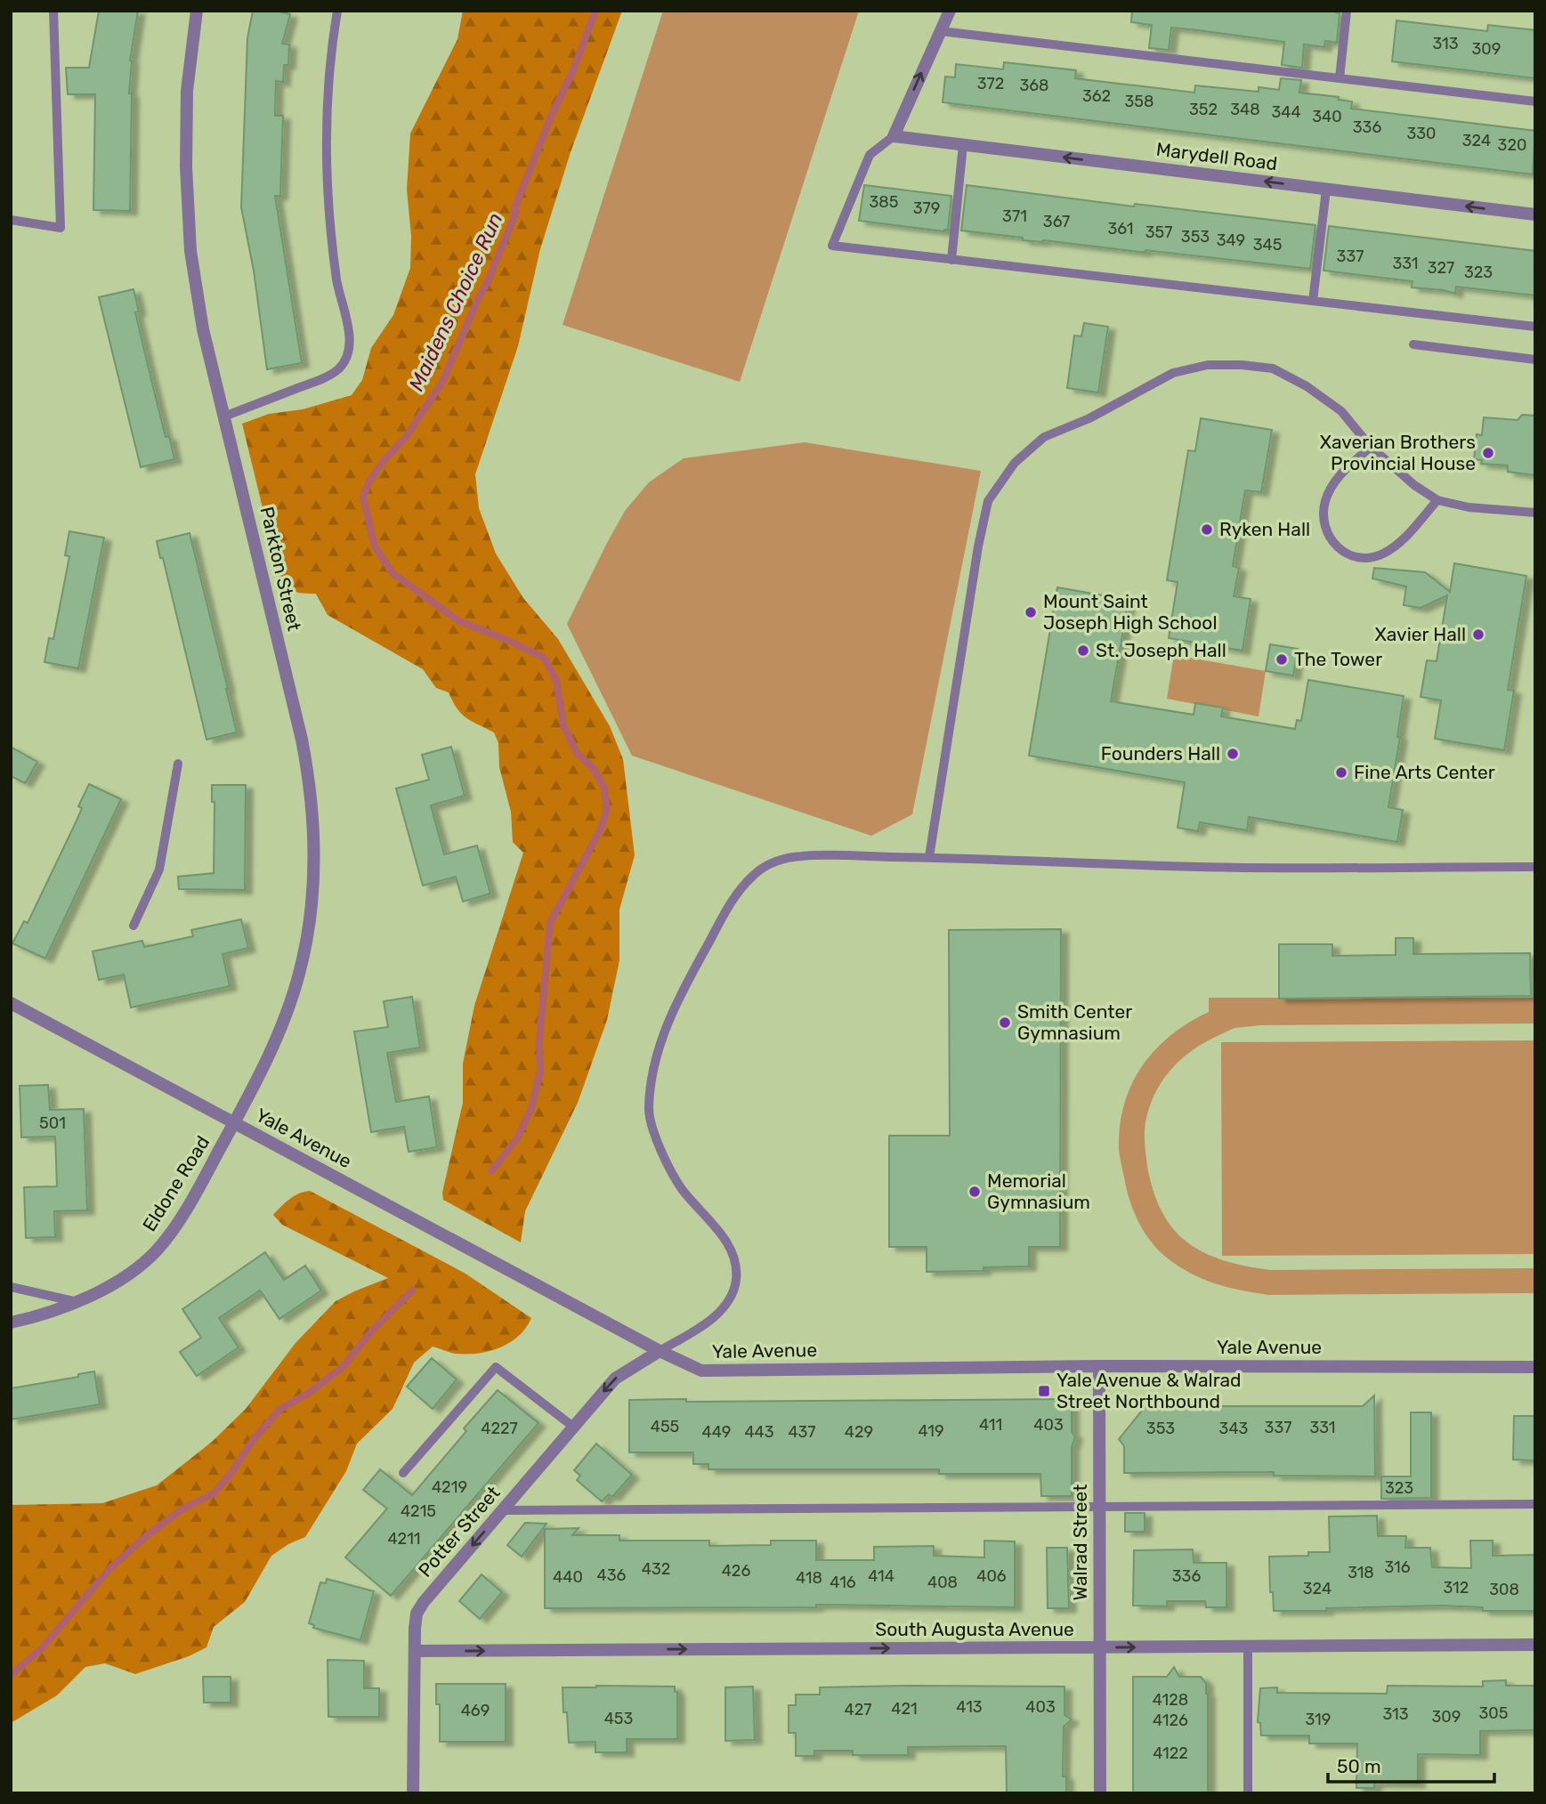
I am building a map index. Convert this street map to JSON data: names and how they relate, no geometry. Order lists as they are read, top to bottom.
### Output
{
  "streets": {
    "street": [
      "Marydell Road",
      "Parkton Street",
      "Yale Avenue",
      "Eldone Road",
      "Potter Street",
      "Walrad Street",
      "South Augusta Avenue"
    ]
  },
  "crossings": [
    ["Parkton Street", "Yale Avenue"],
    ["Parkton Street", "Eldone Road"],
    ["Yale Avenue", "Eldone Road"],
    ["Yale Avenue", "Potter Street"],
    ["Yale Avenue", "Walrad Street"],
    ["Potter Street", "South Augusta Avenue"],
    ["Walrad Street", "South Augusta Avenue"]
  ],
  "one_way": ["Marydell Road", "Potter Street", "South Augusta Avenue"],
  "water": ["Maidens Choice Run"],
  "places": {
    "other": [
      "Xaverian Brothers Provincial House",
      "Ryken Hall",
      "Mount Saint Joseph High School",
      "Xavier Hall",
      "St. Joseph Hall",
      "The Tower",
      "Founders Hall",
      "Fine Arts Center",
      "Smith Center Gymnasium",
      "Memorial Gymnasium"
    ],
    "transit": ["Yale Avenue & Walrad Street Northbound"]
  },
  "house_numbers": [
    "313",
    "309",
    "372",
    "368",
    "362",
    "358",
    "352",
    "348",
    "344",
    "340",
    "336",
    "330",
    "324",
    "320",
    "385",
    "379",
    "371",
    "367",
    "361",
    "357",
    "353",
    "349",
    "345",
    "337",
    "331",
    "327",
    "323",
    "501",
    "411",
    "403",
    "455",
    "337",
    "331",
    "4227",
    "353",
    "343",
    "419",
    "449",
    "443",
    "437",
    "429",
    "4219",
    "323",
    "4215",
    "4211",
    "316",
    "432",
    "426",
    "318",
    "436",
    "414",
    "406",
    "336",
    "440",
    "418",
    "416",
    "408",
    "312",
    "324",
    "308",
    "4128",
    "413",
    "403",
    "421",
    "427",
    "469",
    "305",
    "313",
    "309",
    "453",
    "319",
    "4126",
    "4122"
  ],
  "scale_bar": "50 m"
}
